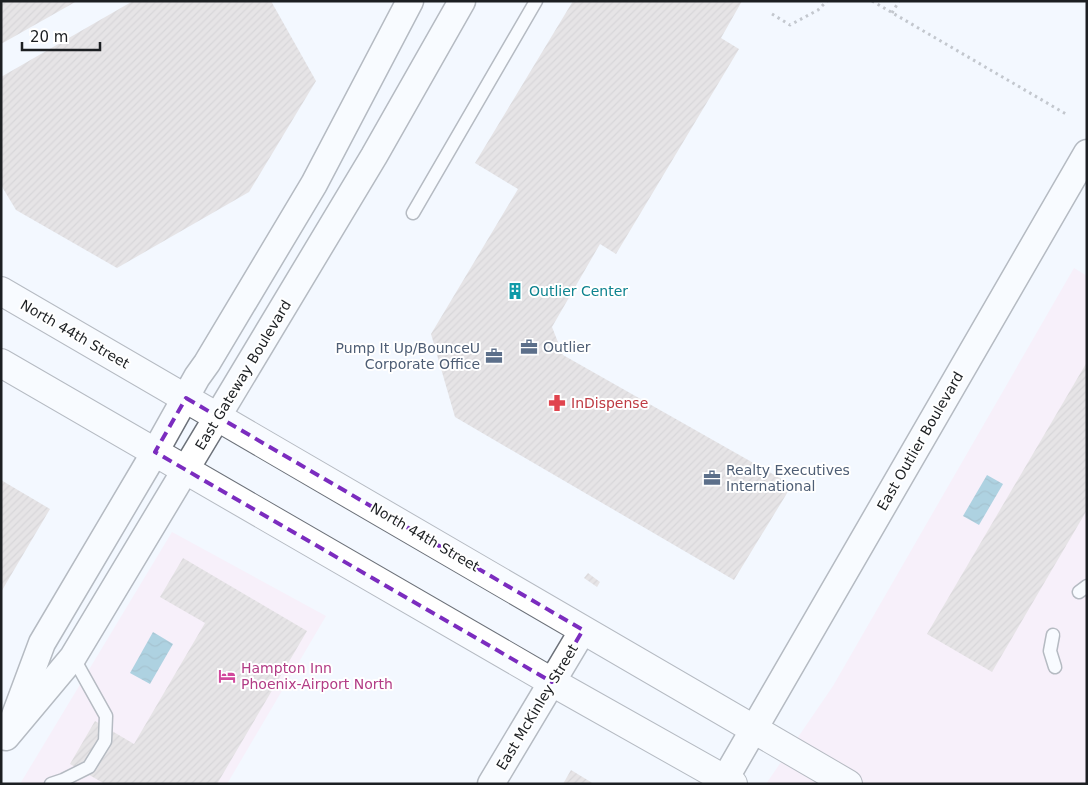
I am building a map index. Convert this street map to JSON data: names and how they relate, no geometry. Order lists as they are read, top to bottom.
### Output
{
  "streets": {
    "main road": ["North 44th Street"],
    "street": ["East Gateway Boulevard", "East Outlier Boulevard", "East McKinley Street"]
  },
  "crossings": [
    ["North 44th Street", "East Gateway Boulevard"],
    ["North 44th Street", "East Outlier Boulevard"],
    ["North 44th Street", "East McKinley Street"]
  ],
  "places": {
    "building": ["Outlier Center"],
    "office": ["Outlier", "Pump It Up/BounceU Corporate Office", "Realty Executives International"],
    "pharmacy": ["InDispense"],
    "hotel": ["Hampton Inn Phoenix-Airport North"]
  },
  "scale_bar": "20 m"
}
